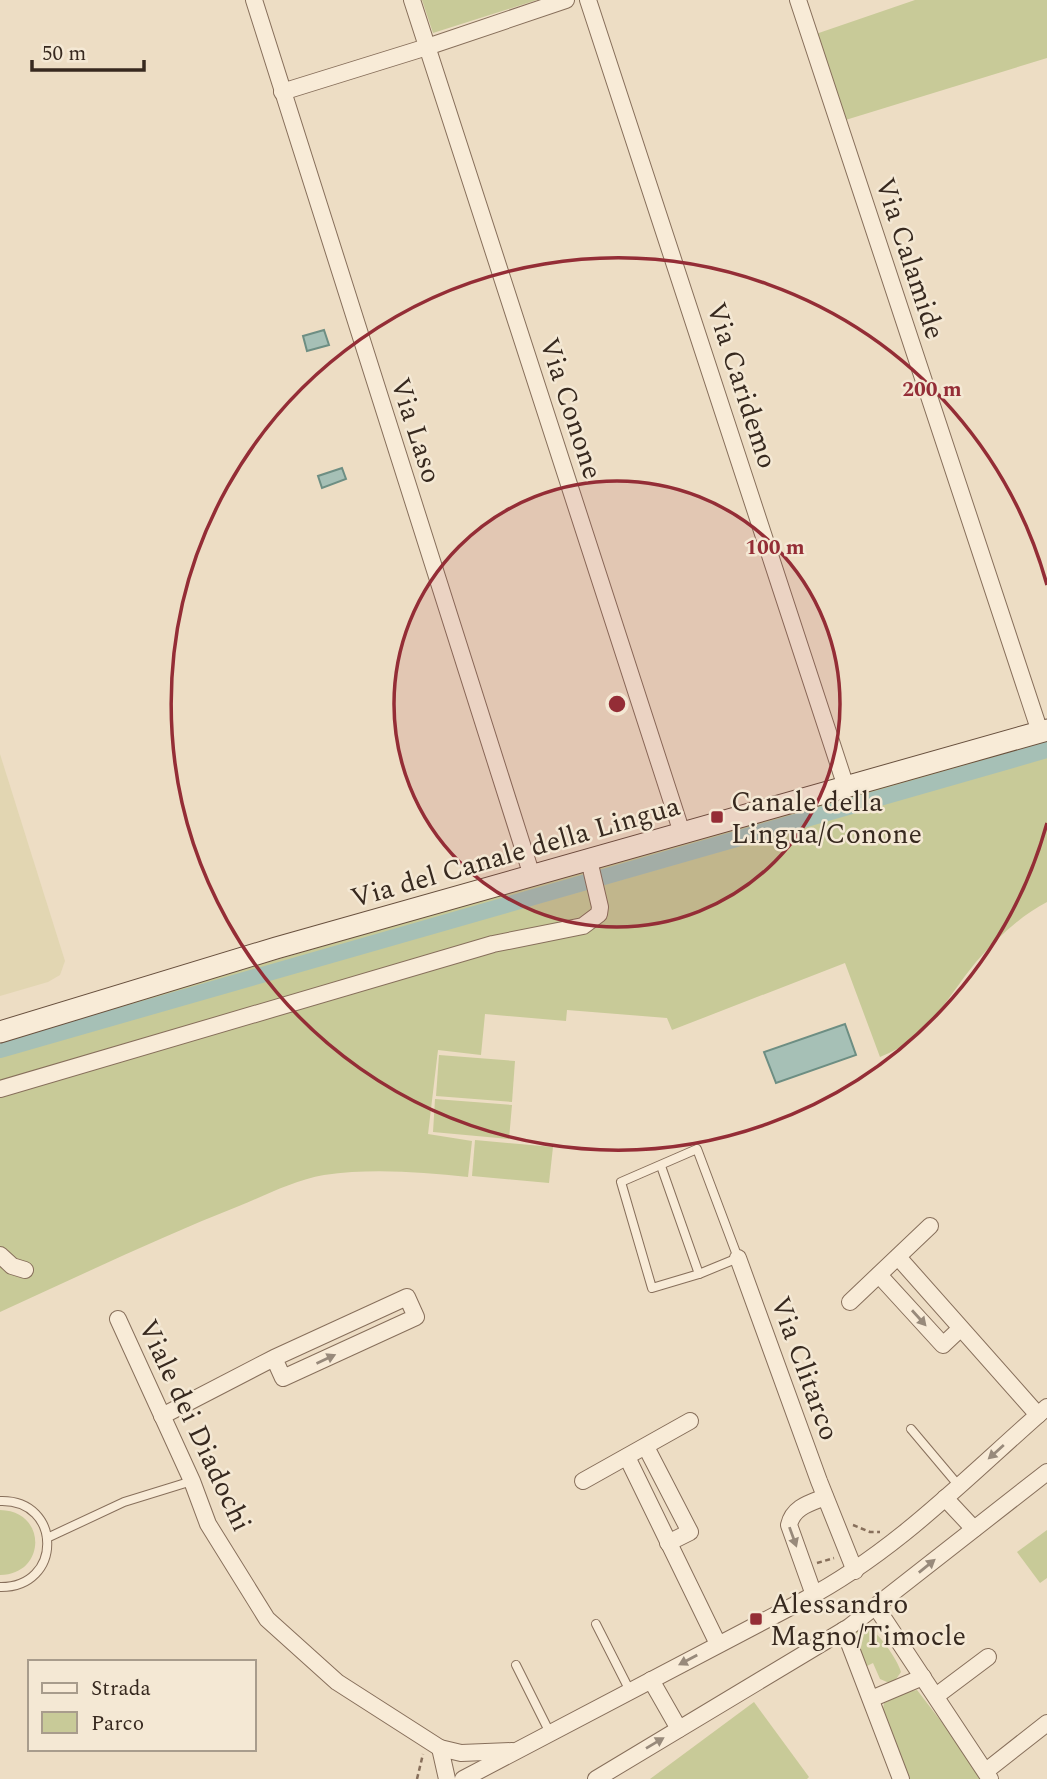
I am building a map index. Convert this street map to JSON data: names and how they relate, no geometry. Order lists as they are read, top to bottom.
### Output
{
  "streets": {
    "street": [
      "Via Calamide",
      "Via Caridemo",
      "Via Conone",
      "Via Laso",
      "Via del Canale della Lingua",
      "Via Clitarco",
      "Viale dei Diadochi"
    ]
  },
  "crossings": [
    ["Via Calamide", "Via del Canale della Lingua"],
    ["Via Caridemo", "Via del Canale della Lingua"],
    ["Via Conone", "Via del Canale della Lingua"],
    ["Via Laso", "Via del Canale della Lingua"]
  ],
  "places": {
    "transit": ["Canale della Lingua/Conone", "Alessandro Magno/Timocle"]
  },
  "legend": ["Strada", "Parco"],
  "scale_bar": "50 m",
  "rings": ["200 m", "100 m"]
}
